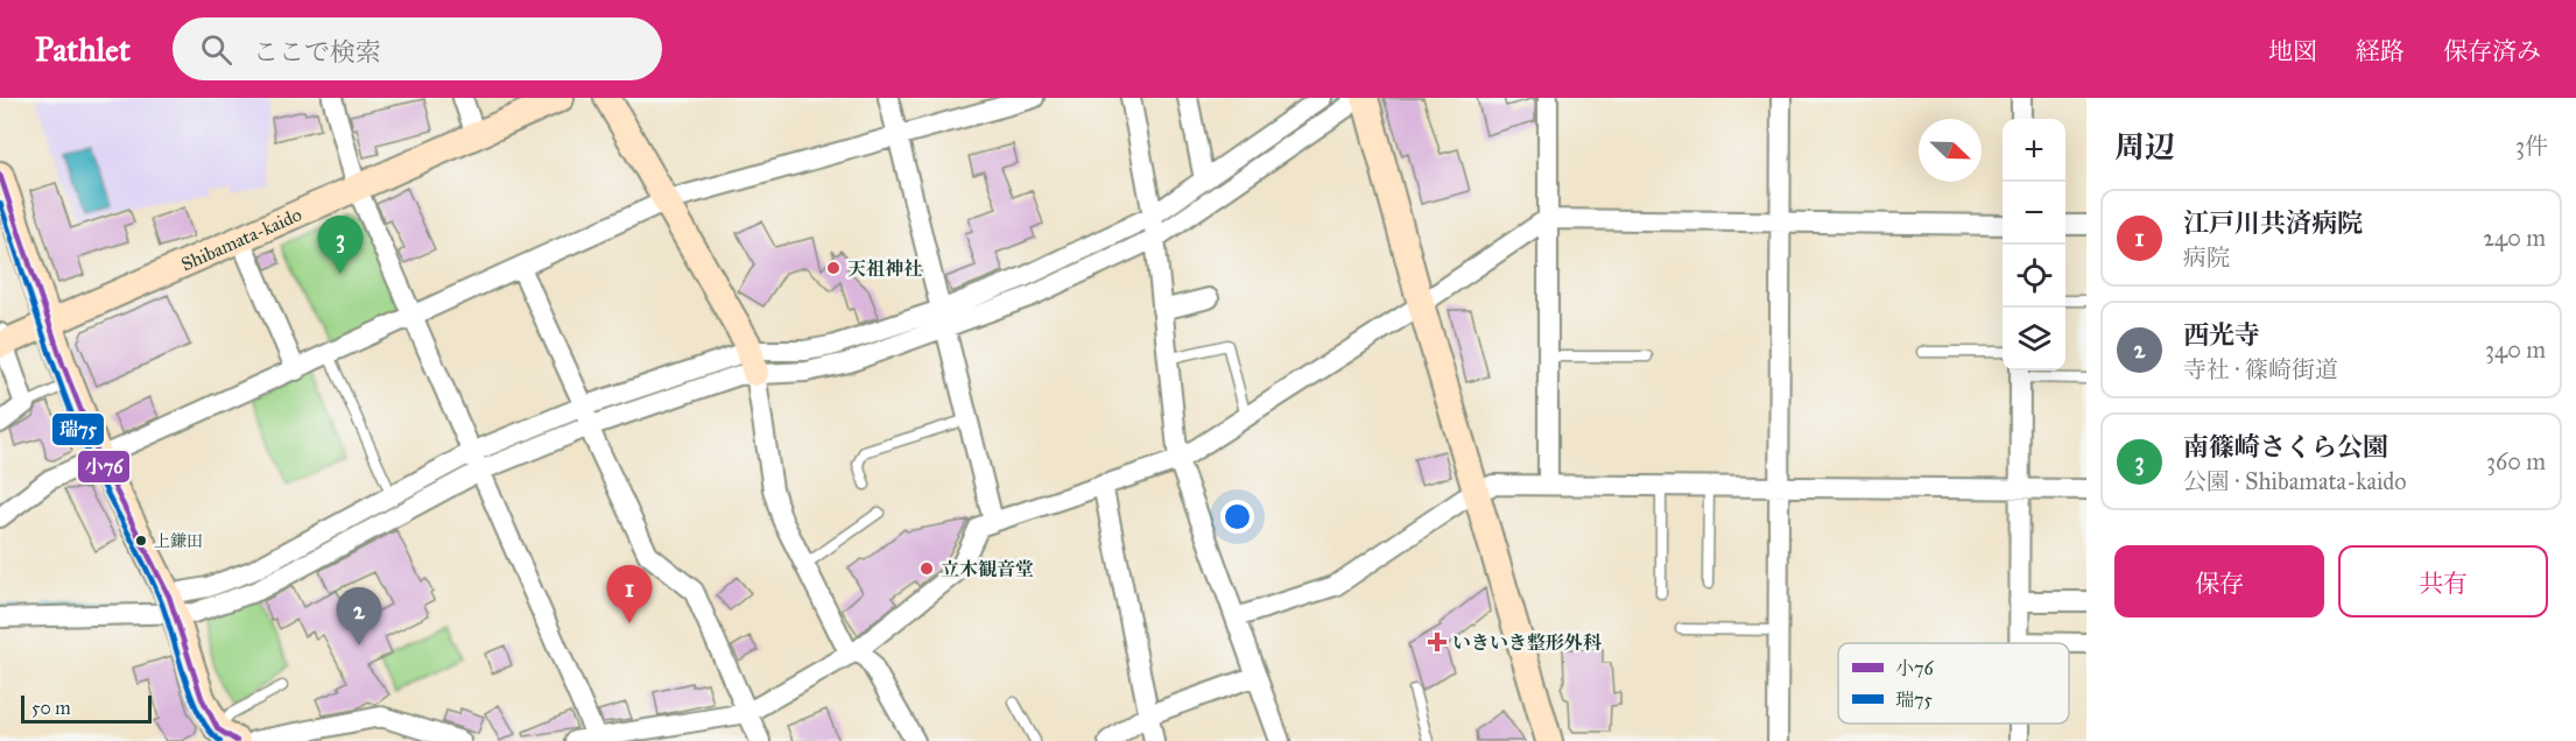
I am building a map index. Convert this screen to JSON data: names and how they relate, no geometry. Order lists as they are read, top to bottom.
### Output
{
  "streets": {
    "street": ["Shibamata-kaido"]
  },
  "places": {
    "other": ["天祖神社", "上鎌田", "立木観音堂"],
    "health": ["いきいき整形外科"]
  },
  "lines": ["transit line 小76", "transit line 瑞75"],
  "legend": ["小76", "瑞75"],
  "scale_bar": "50 m",
  "north": "bottom right",
  "page": {
    "header": "Pathlet",
    "search": "ここで検索",
    "nav": ["地図", "経路", "保存済み"],
    "heading": ["周辺", "3件"],
    "map_buttons": ["+", "−"],
    "list": [
      {
        "mark": "1",
        "name": "江戸川共済病院",
        "note": "病院",
        "value": "240 m"
      },
      {
        "mark": "2",
        "name": "西光寺",
        "note": "寺社 · 篠崎街道",
        "value": "340 m"
      },
      {
        "mark": "3",
        "name": "南篠崎さくら公園",
        "note": "公園 · Shibamata-kaido",
        "value": "360 m"
      }
    ],
    "pins": ["3", "1", "2"],
    "buttons": ["保存", "共有"],
    "scale": "50 m"
  }
}
